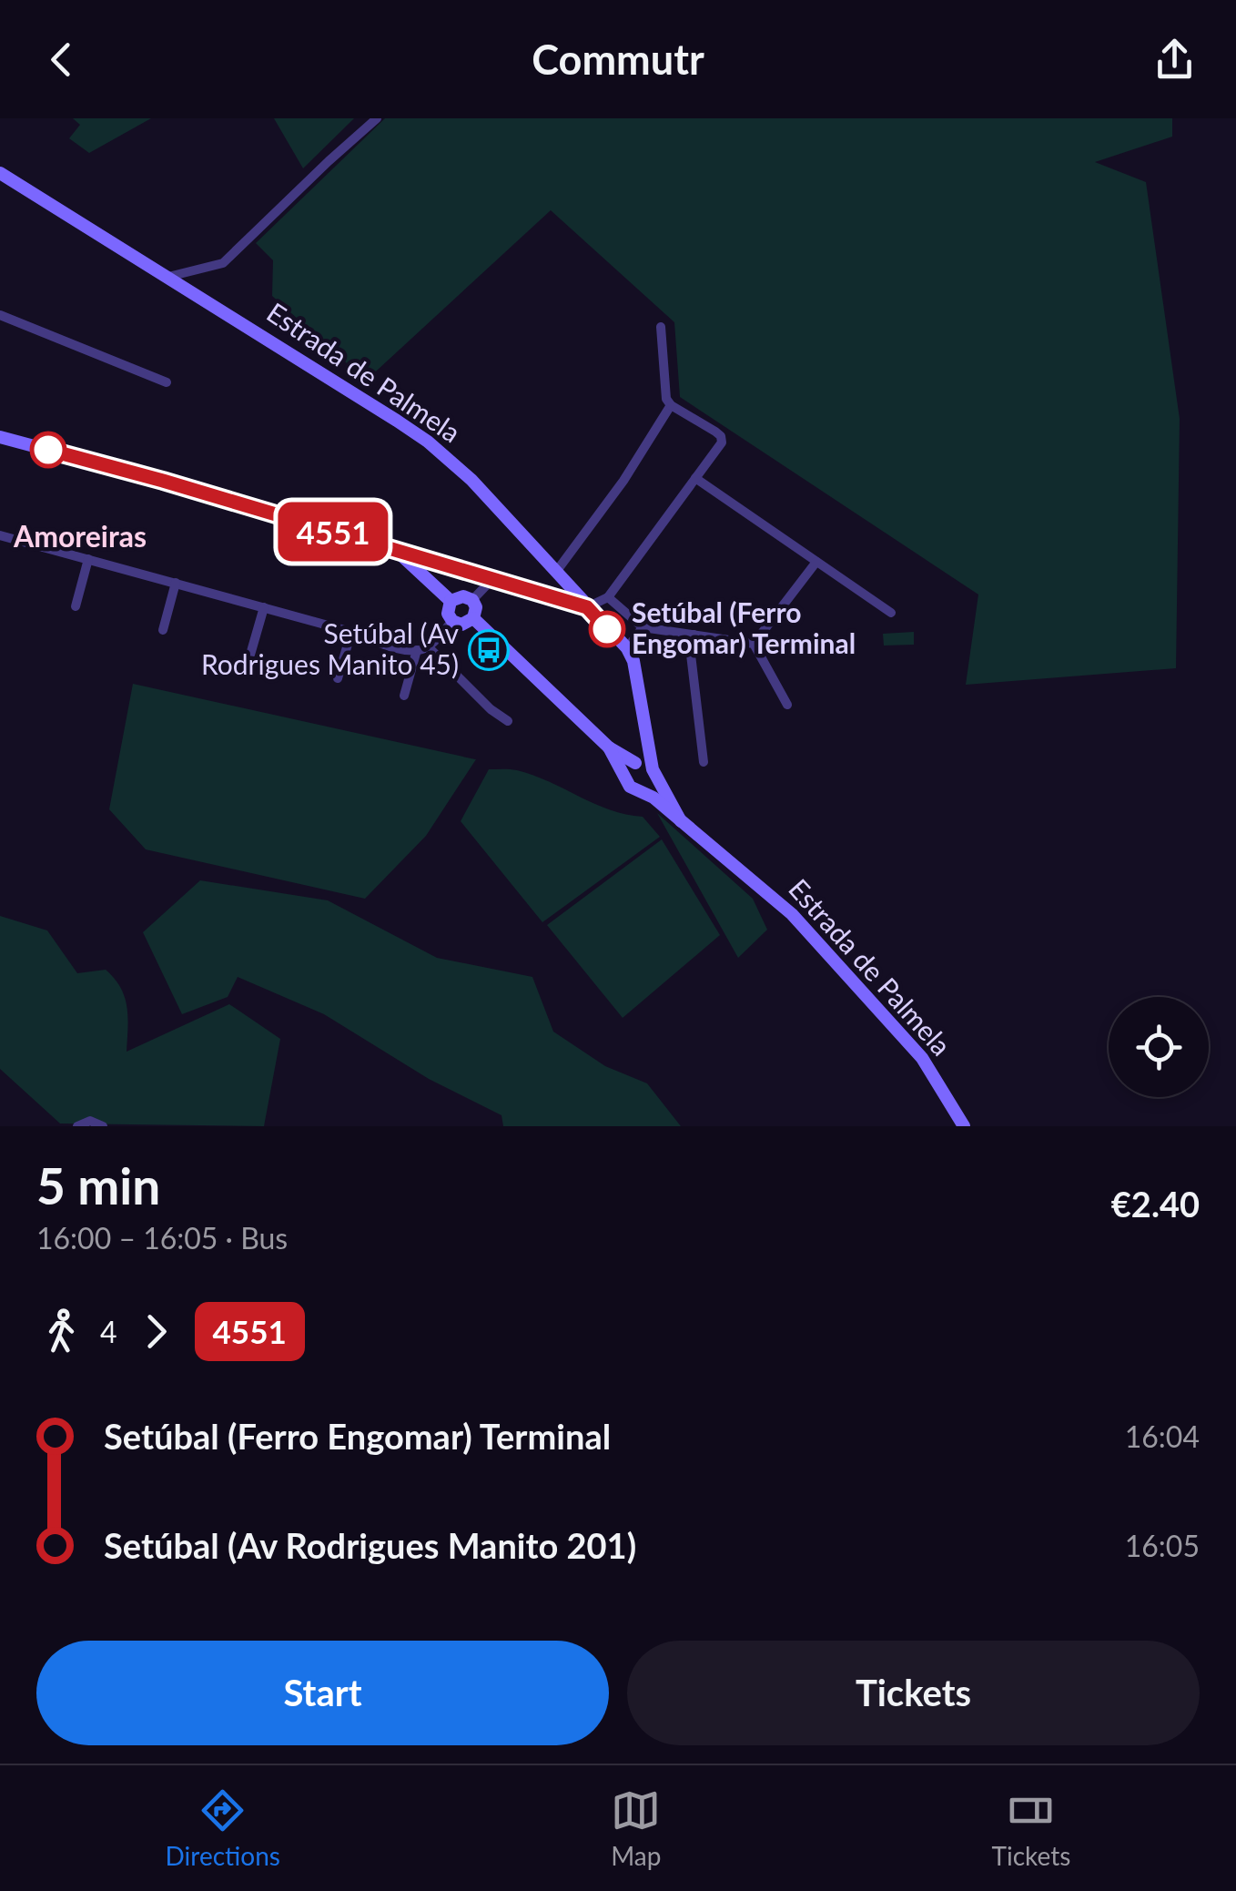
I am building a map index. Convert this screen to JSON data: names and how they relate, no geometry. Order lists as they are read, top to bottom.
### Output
{
  "streets": {
    "street": ["Estrada de Palmela"]
  },
  "districts": ["Amoreiras"],
  "places": {
    "other": ["Setúbal (Ferro Engomar) Terminal"],
    "bus stop": ["Setúbal (Av Rodrigues Manito 45)"]
  },
  "lines": ["bus line 4551"],
  "page": {
    "header": "Commutr",
    "on_map": "4551",
    "heading": ["5 min", "16:00 – 16:05 · Bus", "€2.40"],
    "legs": ["4", "4551"],
    "list": [
      {
        "name": "Setúbal (Ferro Engomar) Terminal",
        "value": "16:04"
      },
      {
        "name": "Setúbal (Av Rodrigues Manito 201)",
        "value": "16:05"
      }
    ],
    "buttons": ["Start", "Tickets"],
    "tabs": ["Directions", "Map", "Tickets"]
  }
}
